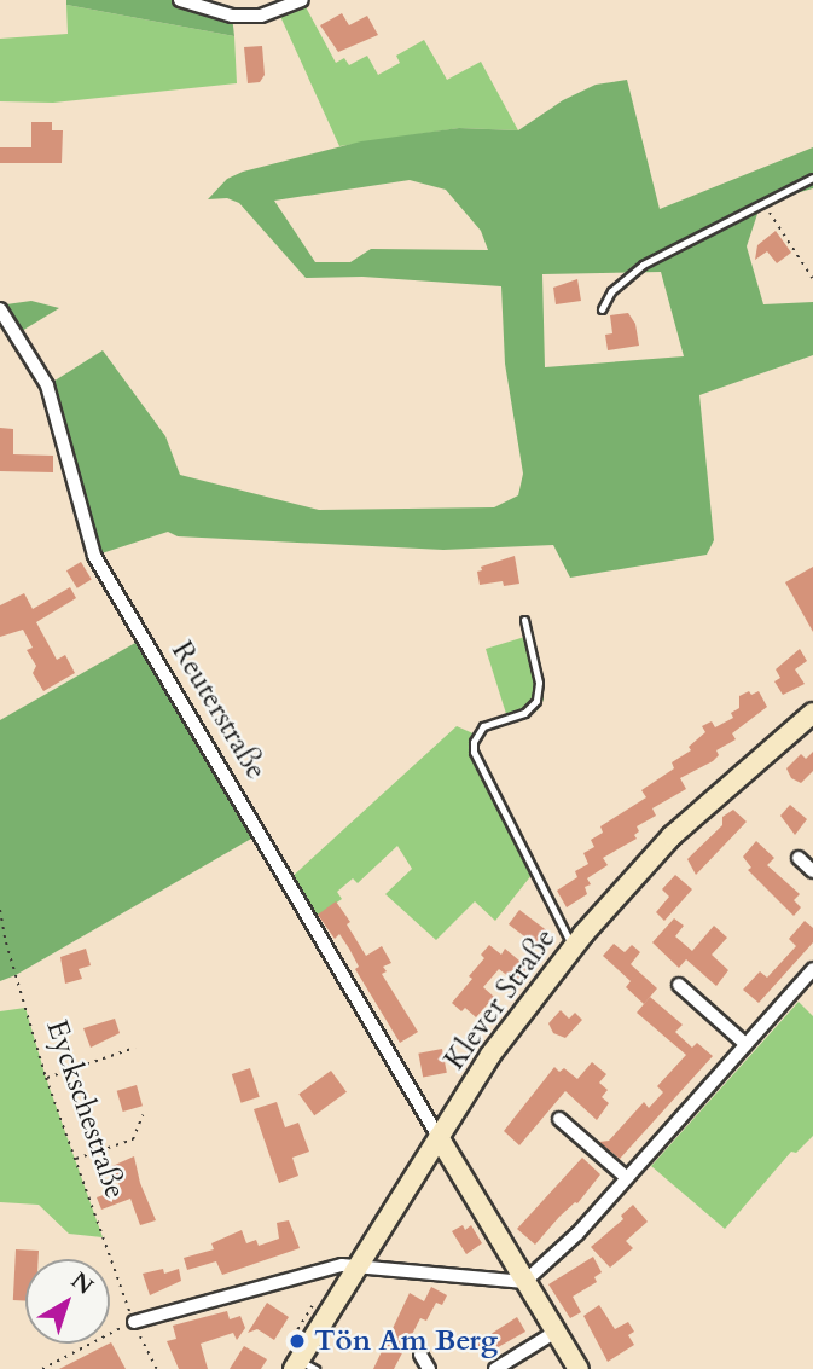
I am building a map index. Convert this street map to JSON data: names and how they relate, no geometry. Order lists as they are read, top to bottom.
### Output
{
  "streets": {
    "street": ["Reuterstraße", "Klever Straße"],
    "path": ["Eyckschestraße"]
  },
  "crossings": [
    ["Reuterstraße", "Klever Straße"]
  ],
  "places": ["Tön Am Berg"],
  "north": "top right"
}
